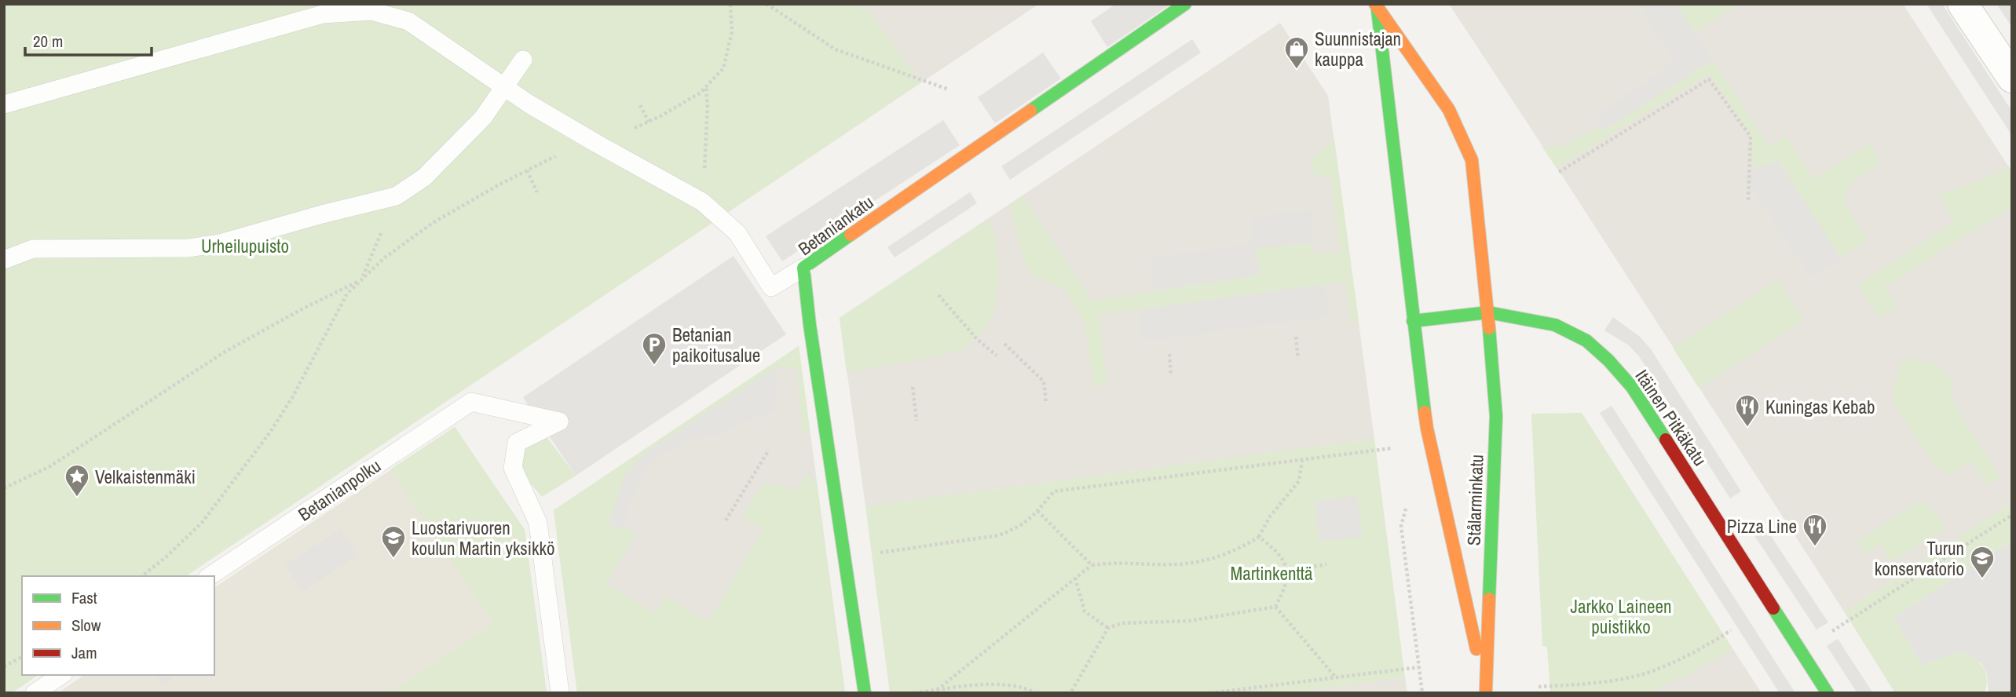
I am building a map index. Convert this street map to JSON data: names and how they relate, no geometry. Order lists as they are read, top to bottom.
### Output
{
  "streets": {
    "street": ["Betaniankatu", "Itäinen Pitkäkatu", "Stålarminkatu"],
    "lane": ["Betanianpolku"]
  },
  "crossings": [
    ["Itäinen Pitkäkatu", "Stålarminkatu"]
  ],
  "parks": ["Urheilupuisto", "Martinkenttä", "Jarkko Laineen puistikko"],
  "places": {
    "shop": ["Suunnistajan kauppa"],
    "parking": ["Betanian paikoitusalue"],
    "restaurant": ["Kuningas Kebab", "Pizza Line"],
    "place": ["Velkaistenmäki"],
    "school or university": ["Luostarivuoren koulun Martin yksikkö", "Turun konservatorio"]
  },
  "legend": ["Fast", "Slow", "Jam"],
  "scale_bar": "20 m"
}
